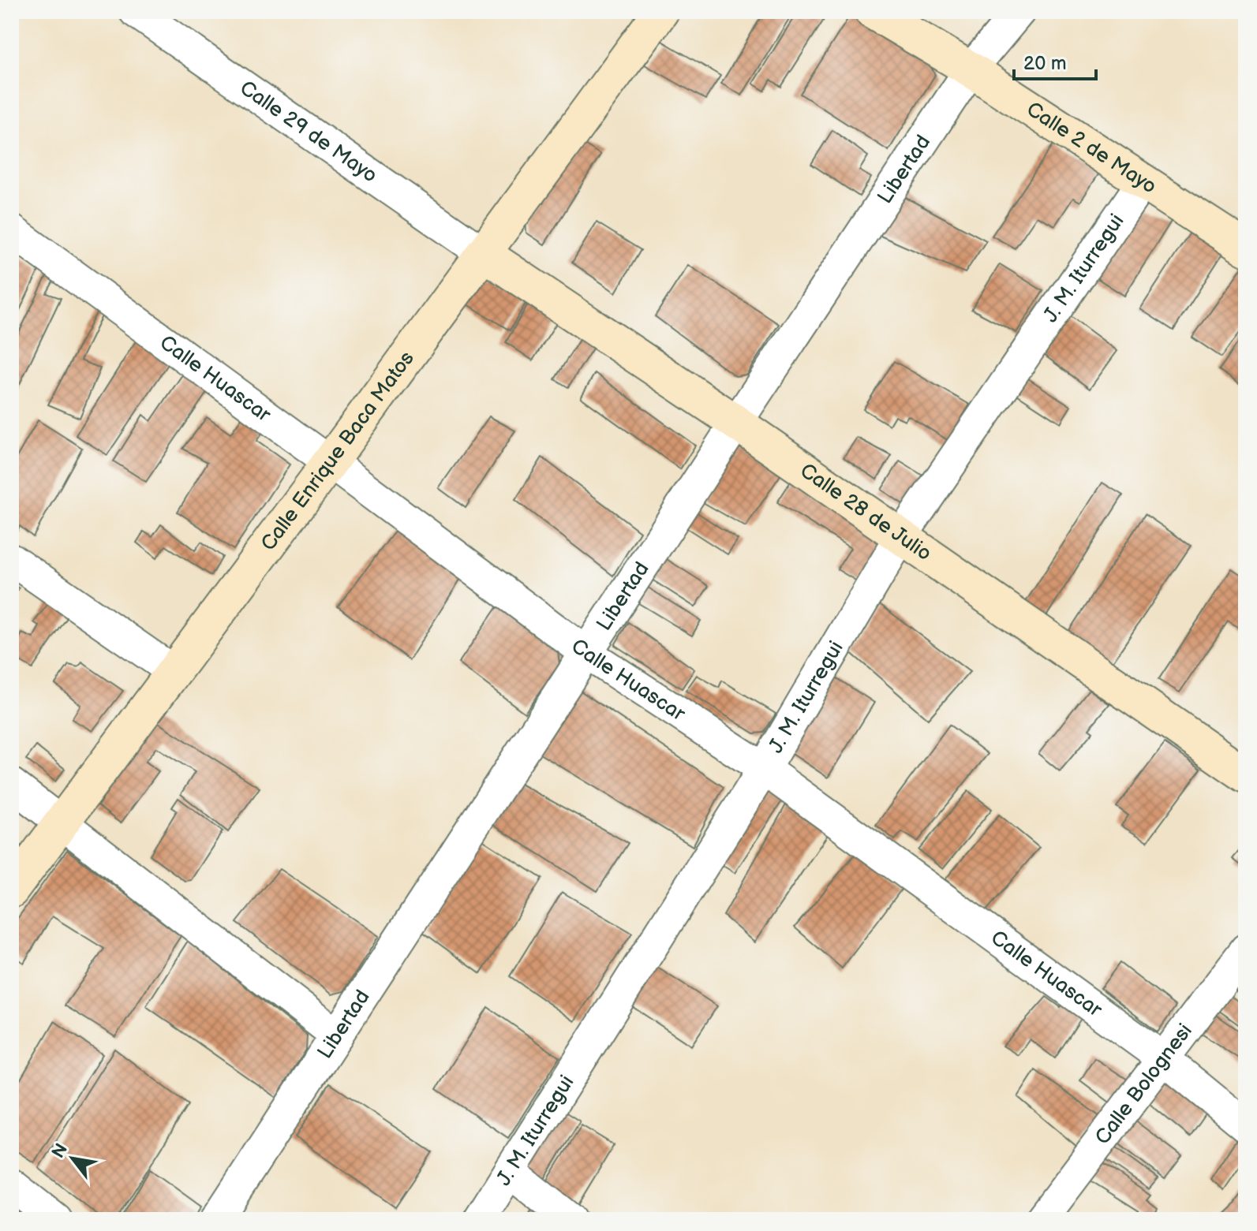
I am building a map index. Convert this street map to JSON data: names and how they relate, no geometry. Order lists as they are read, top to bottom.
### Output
{
  "streets": {
    "street": [
      "Calle 29 de Mayo",
      "Calle 2 de Mayo",
      "Libertad",
      "J. M. Iturregui",
      "Calle Huascar",
      "Calle Enrique Baca Matos",
      "Calle 28 de Julio",
      "Calle Bolognesi"
    ]
  },
  "crossings": [
    ["Calle 29 de Mayo", "Calle Enrique Baca Matos"],
    ["Calle 29 de Mayo", "Calle 28 de Julio"],
    ["Calle 2 de Mayo", "Libertad"],
    ["Calle 2 de Mayo", "J. M. Iturregui"],
    ["Libertad", "Calle Huascar"],
    ["Libertad", "Calle 28 de Julio"],
    ["J. M. Iturregui", "Calle Huascar"],
    ["J. M. Iturregui", "Calle 28 de Julio"],
    ["Calle Huascar", "Calle Enrique Baca Matos"],
    ["Calle Huascar", "Calle Bolognesi"],
    ["Calle Enrique Baca Matos", "Calle 28 de Julio"]
  ],
  "scale_bar": "20 m",
  "north": "top left"
}
